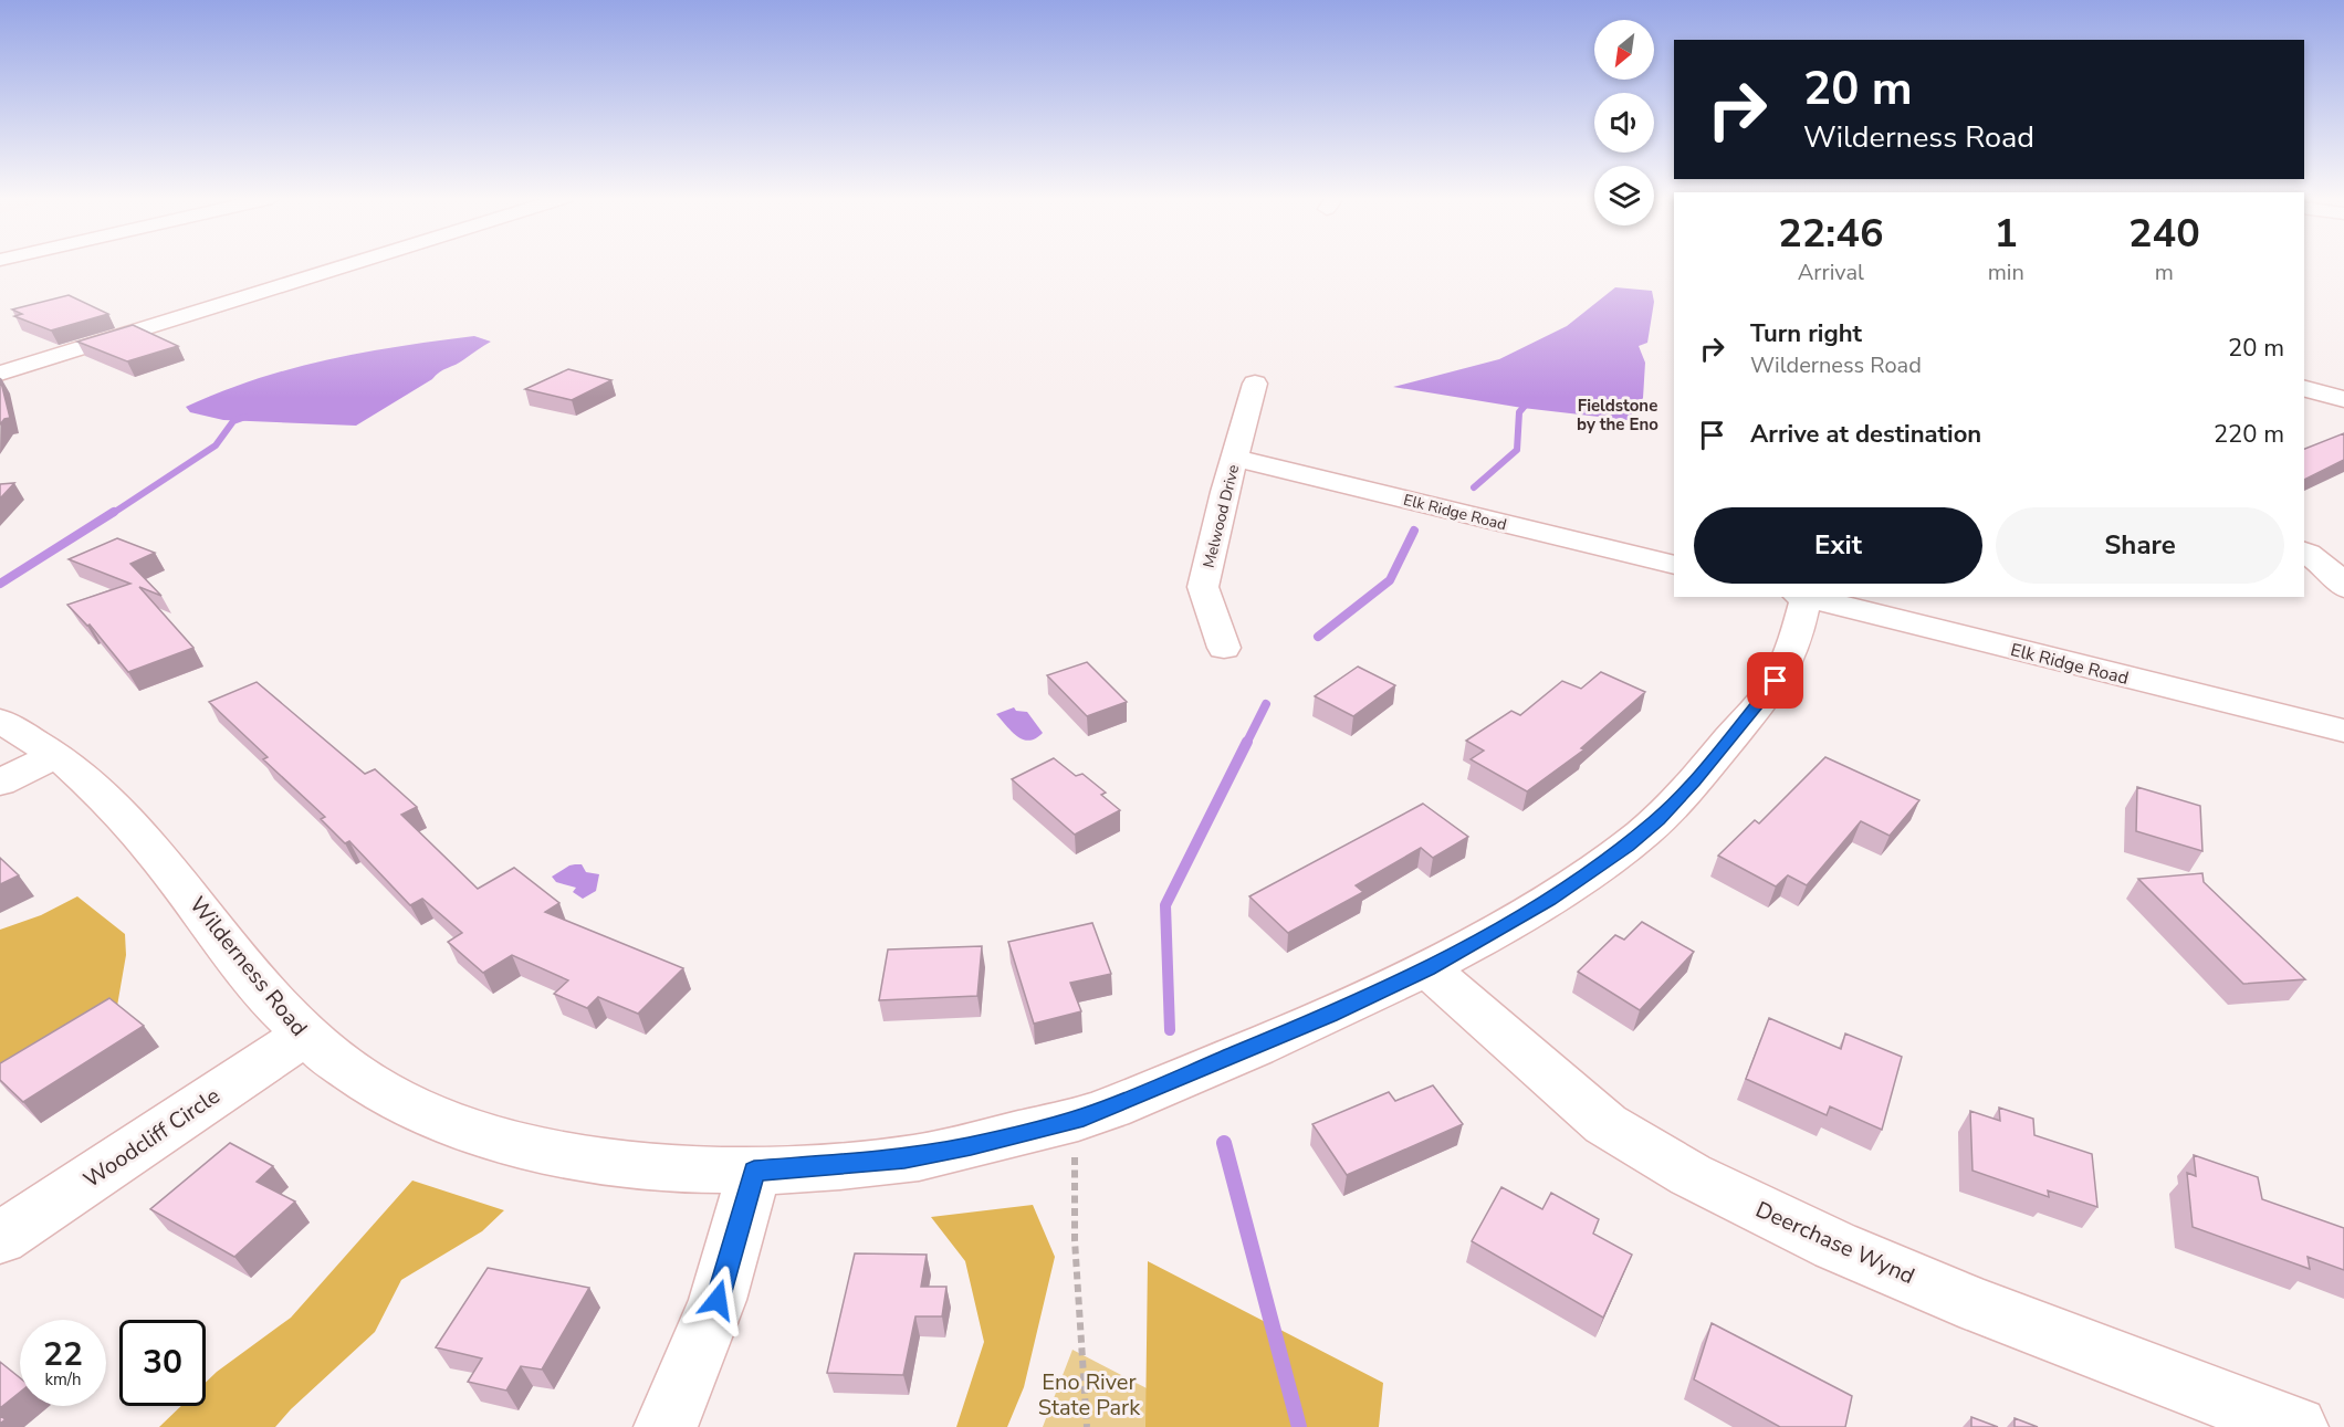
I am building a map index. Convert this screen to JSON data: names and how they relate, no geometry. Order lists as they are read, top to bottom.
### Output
{
  "streets": {
    "street": [
      "Elk Ridge Road",
      "Melwood Drive",
      "Wilderness Road",
      "Woodcliff Circle",
      "Deerchase Wynd"
    ]
  },
  "crossings": [
    ["Elk Ridge Road", "Melwood Drive"],
    ["Elk Ridge Road", "Wilderness Road"],
    ["Wilderness Road", "Woodcliff Circle"],
    ["Wilderness Road", "Deerchase Wynd"]
  ],
  "districts": ["Fieldstone by the Eno"],
  "parks": ["Eno River State Park"],
  "north": "bottom left",
  "page": {
    "turn": ["20 m", "Wilderness Road"],
    "eta": [
      "22:46",
      "Arrival",
      "1",
      "min",
      "240",
      "m"
    ],
    "list": [
      {
        "name": "Turn right",
        "note": "Wilderness Road",
        "value": "20 m"
      },
      {
        "name": "Arrive at destination",
        "value": "220 m"
      }
    ],
    "buttons": ["Exit", "Share"],
    "speed": "22 km/h",
    "limit": "30"
  }
}
